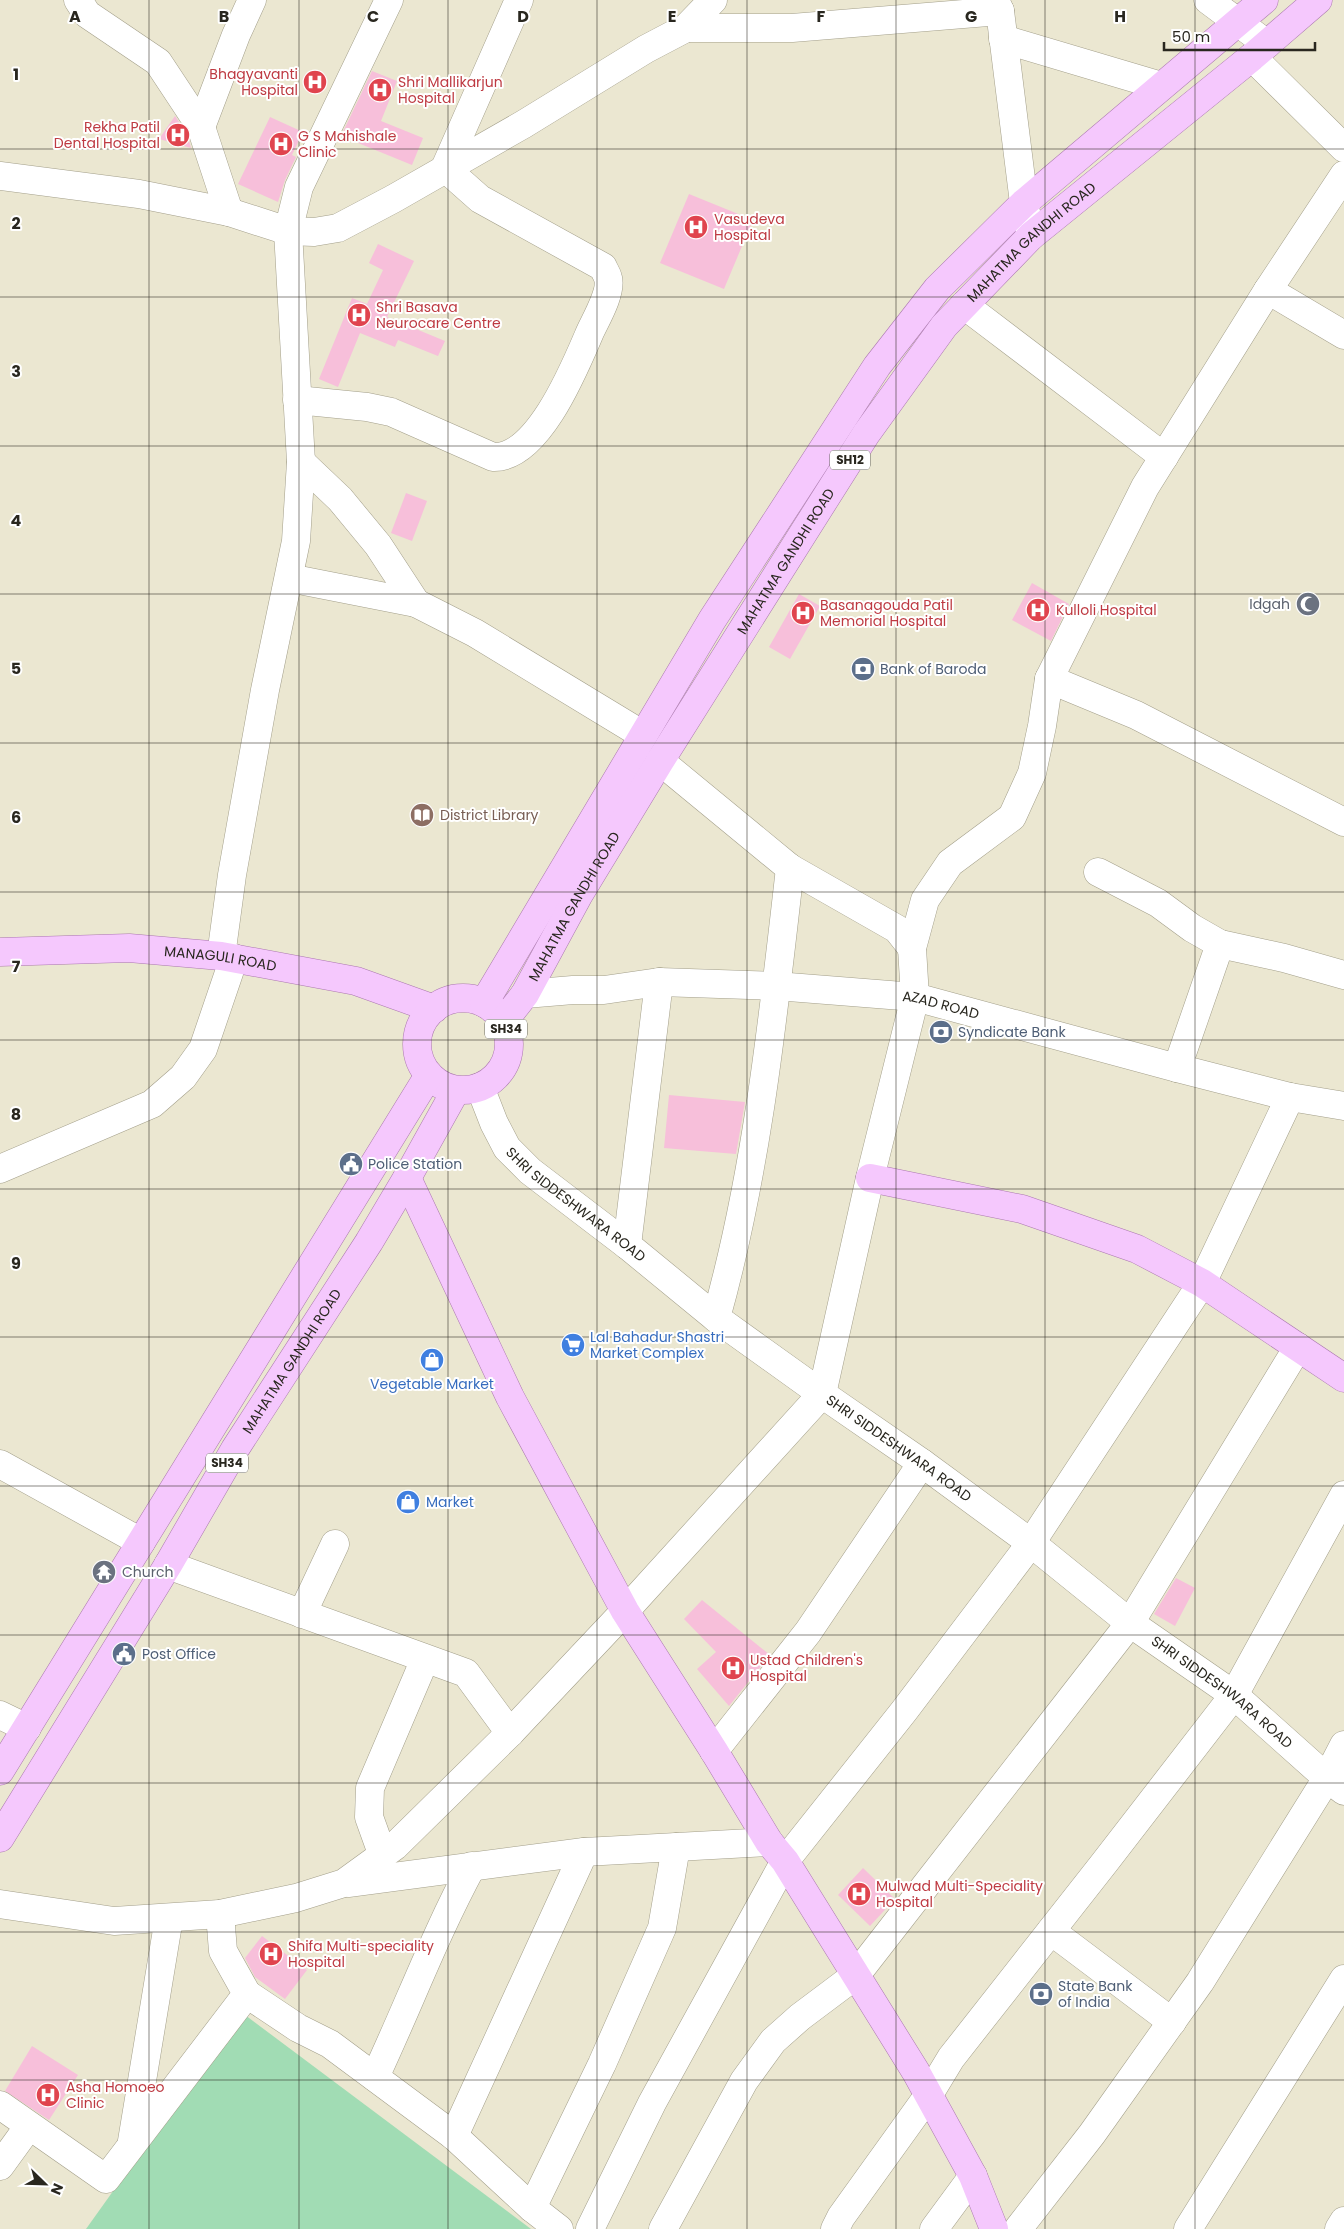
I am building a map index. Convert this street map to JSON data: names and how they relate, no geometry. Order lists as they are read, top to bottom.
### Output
{
  "streets": {
    "main road": [
      "MAHATMA GANDHI ROAD",
      "SH12",
      "MANAGULI ROAD",
      "SH34"
    ],
    "street": ["AZAD ROAD", "SHRI SIDDESHWARA ROAD"]
  },
  "crossings": [
    ["MAHATMA GANDHI ROAD", "MANAGULI ROAD"],
    ["MAHATMA GANDHI ROAD", "AZAD ROAD"],
    ["MAHATMA GANDHI ROAD", "SH34"],
    ["MAHATMA GANDHI ROAD", "SHRI SIDDESHWARA ROAD"],
    ["MANAGULI ROAD", "SH34"],
    ["MANAGULI ROAD", "SHRI SIDDESHWARA ROAD"],
    ["SH34", "SHRI SIDDESHWARA ROAD"]
  ],
  "places": {
    "hospital": [
      "Bhagyavanti Hospital",
      "Shri Mallikarjun Hospital",
      "Rekha Patil Dental Hospital",
      "G S Mahishale Clinic",
      "Vasudeva Hospital",
      "Shri Basava Neurocare Centre",
      "Kulloli Hospital",
      "Basanagouda Patil Memorial Hospital",
      "Ustad Children's Hospital",
      "Mulwad Multi-Speciality Hospital",
      "Shifa Multi-speciality Hospital",
      "Asha Homoeo Clinic"
    ],
    "mosque": ["Idgah"],
    "bank": ["Bank of Baroda", "Syndicate Bank", "State Bank of India"],
    "library": ["District Library"],
    "public building": ["Police Station", "Post Office"],
    "supermarket": ["Lal Bahadur Shastri Market Complex"],
    "shop": ["Vegetable Market", "Market"],
    "temple": ["Church"]
  },
  "scale_bar": "50 m",
  "north": "bottom right",
  "grid": {
    "columns": [
      "A",
      "B",
      "C",
      "D",
      "E",
      "F",
      "G",
      "H"
    ],
    "rows": [
      "1",
      "2",
      "3",
      "4",
      "5",
      "6",
      "7",
      "8",
      "9"
    ]
  }
}
